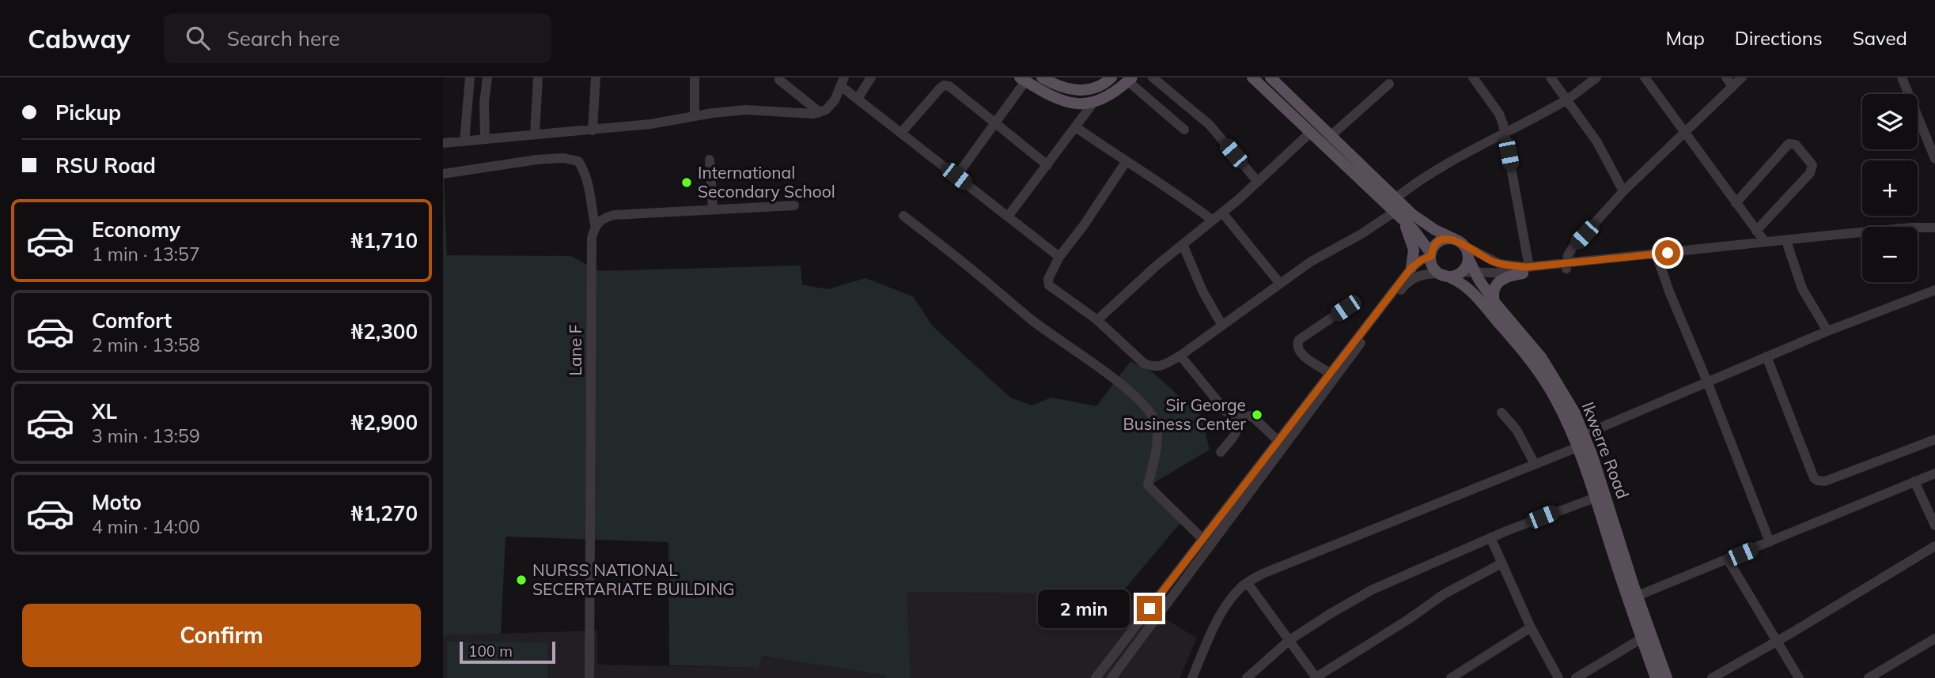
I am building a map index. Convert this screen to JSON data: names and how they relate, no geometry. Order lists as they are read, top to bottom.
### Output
{
  "streets": {
    "main road": ["Ikwerre Road"],
    "street": ["Lane F"]
  },
  "places": ["International Secondary School", "Sir George Business Center", "NURSS NATIONAL SECERTARIATE BUILDING"],
  "scale_bar": "100 m",
  "page": {
    "header": "Cabway",
    "search": "Search here",
    "nav": ["Map", "Directions", "Saved"],
    "banner": ["Pickup", "RSU Road"],
    "map_buttons": ["+", "−"],
    "list": [
      {
        "name": "Economy",
        "note": "1 min · 13:57",
        "value": "₦1,710"
      },
      {
        "name": "Comfort",
        "note": "2 min · 13:58",
        "value": "₦2,300"
      },
      {
        "name": "XL",
        "note": "3 min · 13:59",
        "value": "₦2,900"
      },
      {
        "name": "Moto",
        "note": "4 min · 14:00",
        "value": "₦1,270"
      }
    ],
    "bubble": "2 min",
    "buttons": "Confirm",
    "scale": "100 m"
  }
}
